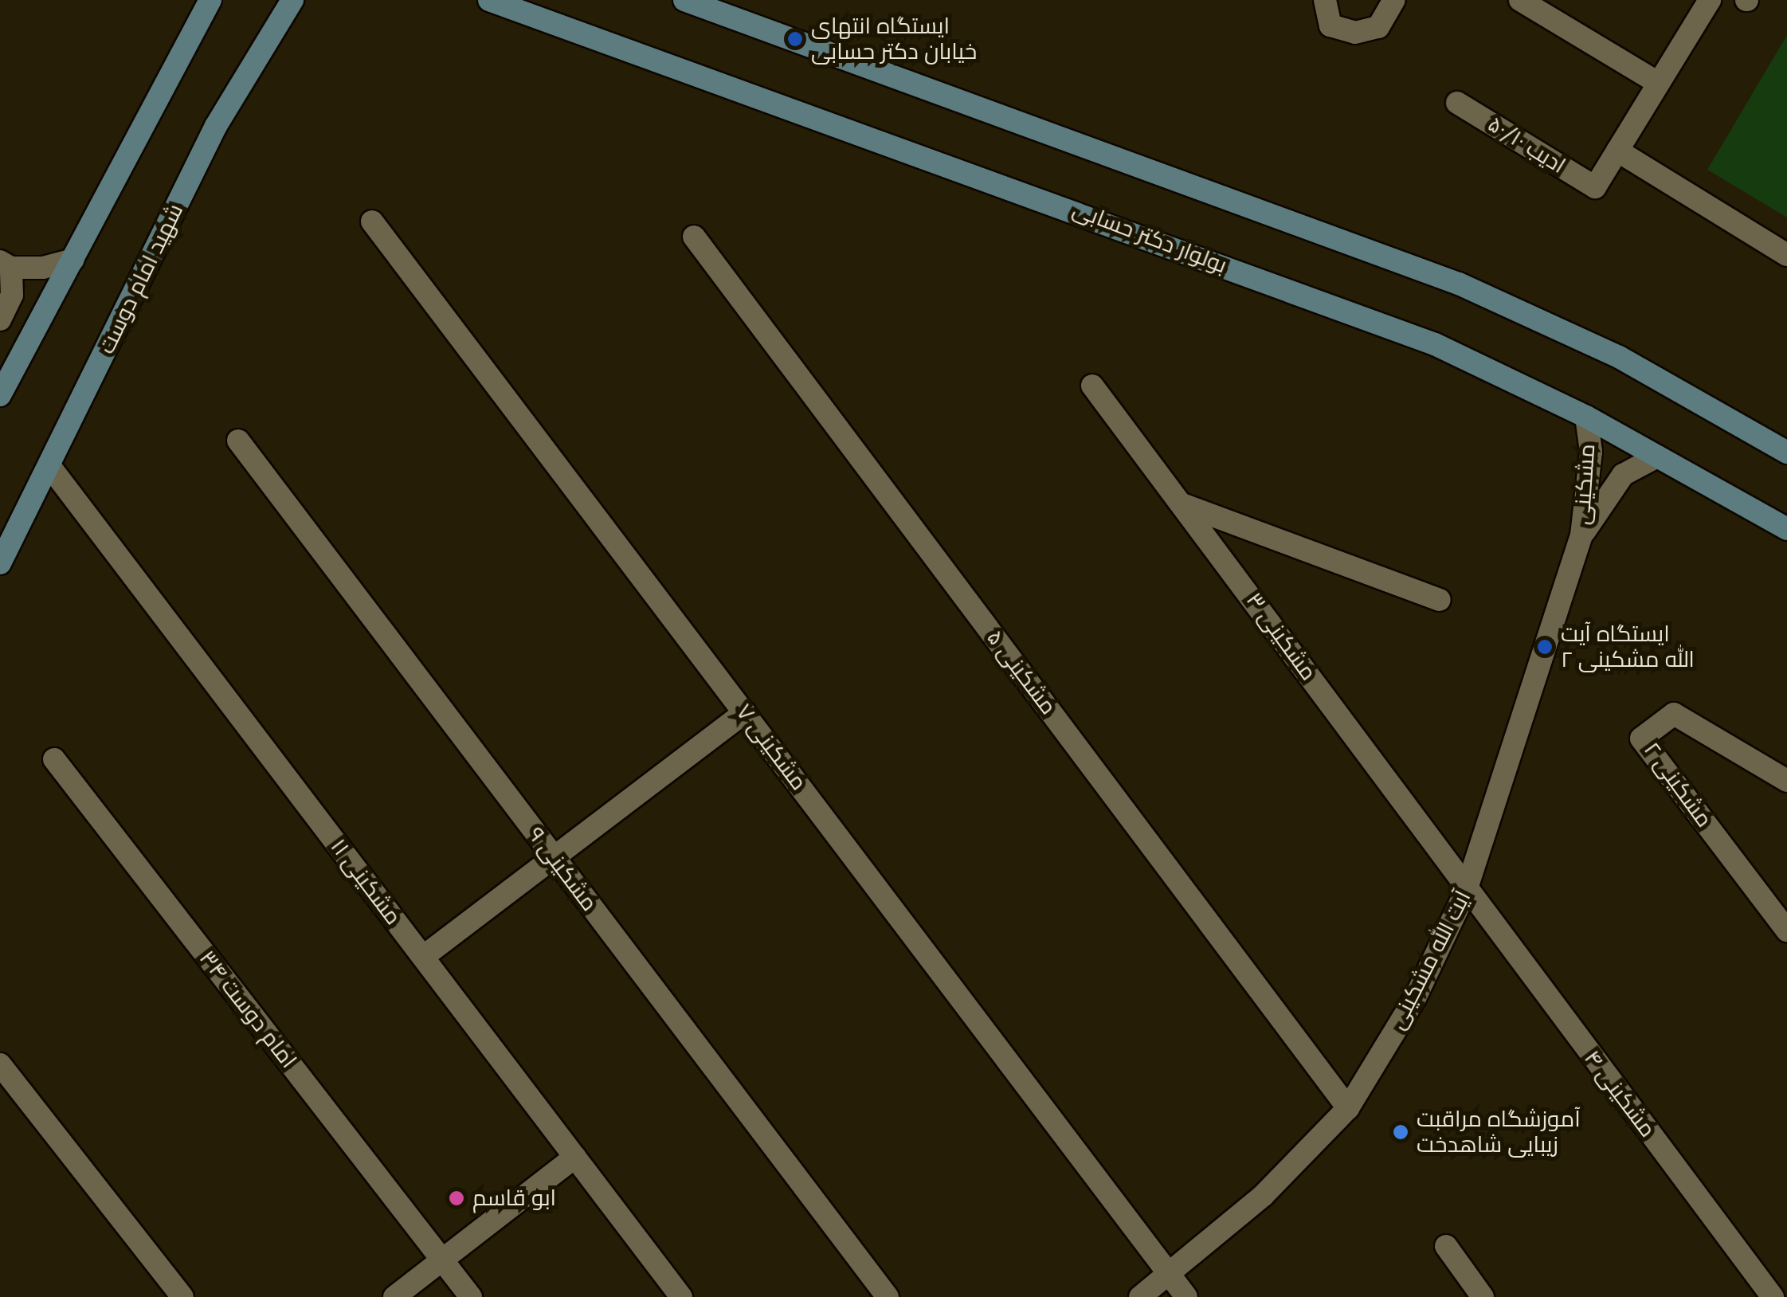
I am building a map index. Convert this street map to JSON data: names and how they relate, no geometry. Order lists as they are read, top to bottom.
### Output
{
  "streets": {
    "main road": ["بولوار دکتر حسابی", "شهید امام دوست"],
    "street": [
      "ادیب ۵۰/۱۰",
      "مشکینی",
      "مشکینی ۳",
      "مشکینی ۵",
      "مشکینی ۷",
      "مشکینی ۲",
      "مشکینی ۹",
      "مشکینی ۱۱",
      "آیت الله مشکینی",
      "امام دوست ۳۴",
      "مشکینی ۴"
    ]
  },
  "crossings": [
    ["بولوار دکتر حسابی", "مشکینی"],
    ["شهید امام دوست", "مشکینی ۱۱"],
    ["مشکینی", "آیت الله مشکینی"],
    ["مشکینی ۳", "آیت الله مشکینی"],
    ["مشکینی ۳", "مشکینی ۴"],
    ["مشکینی ۵", "آیت الله مشکینی"],
    ["مشکینی ۷", "آیت الله مشکینی"],
    ["آیت الله مشکینی", "مشکینی ۴"]
  ],
  "places": [
    "ایستگاه انتهای خیابان دکتر حسابی",
    "ایستگاه آیت الله مشکینی ۲",
    "آموزشگاه مراقبت زیبایی شاهدخت",
    "ابو قاسم"
  ]
}
